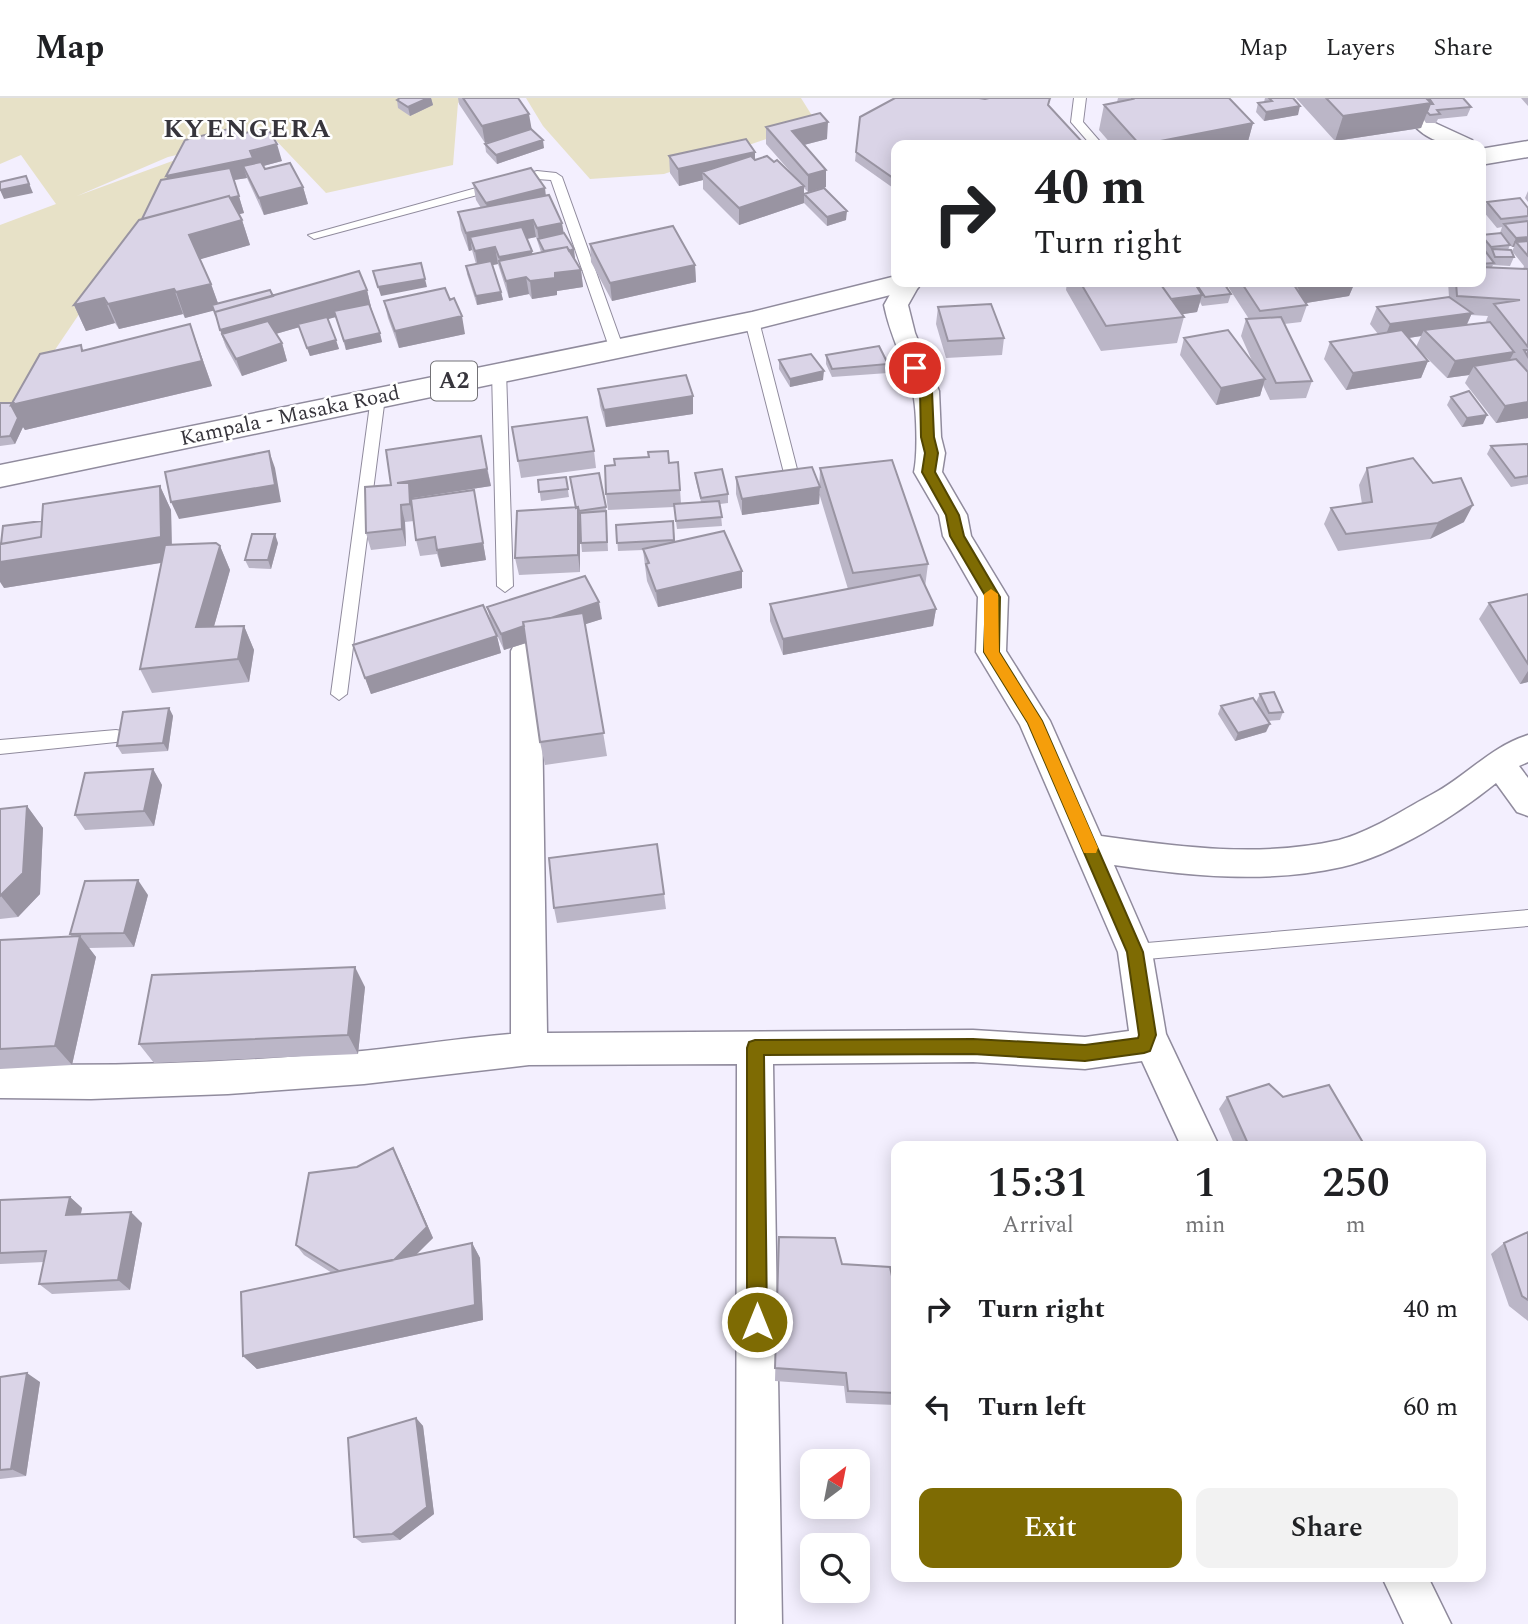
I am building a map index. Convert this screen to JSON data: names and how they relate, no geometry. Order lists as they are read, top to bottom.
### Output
{
  "streets": {
    "highway": ["A2", "Kampala - Masaka Road"]
  },
  "districts": ["KYENGERA"],
  "north": "top right",
  "page": {
    "header": "Map",
    "nav": ["Map", "Layers", "Share"],
    "turn": ["40 m", "Turn right"],
    "eta": [
      "15:31",
      "Arrival",
      "1",
      "min",
      "250",
      "m"
    ],
    "list": [
      {
        "name": "Turn right",
        "value": "40 m"
      },
      {
        "name": "Turn left",
        "value": "60 m"
      }
    ],
    "buttons": ["Exit", "Share"]
  }
}
